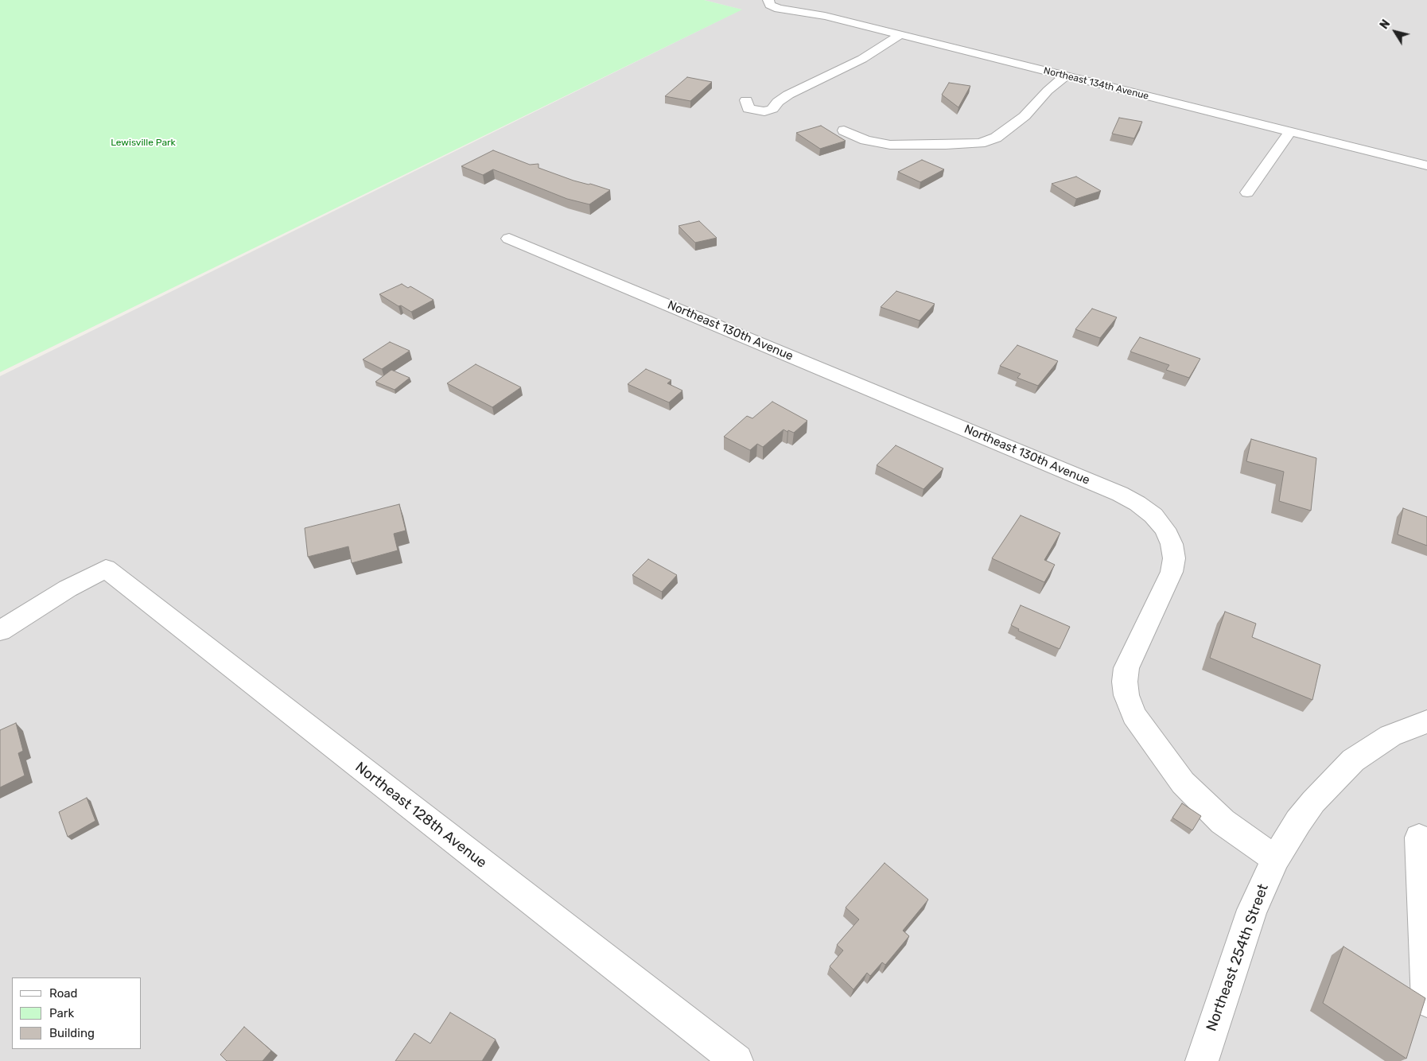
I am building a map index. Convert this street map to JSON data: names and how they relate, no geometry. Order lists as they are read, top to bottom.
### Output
{
  "streets": {
    "street": [
      "Northeast 134th Avenue",
      "Northeast 130th Avenue",
      "Northeast 128th Avenue",
      "Northeast 254th Street"
    ]
  },
  "crossings": [
    ["Northeast 130th Avenue", "Northeast 254th Street"]
  ],
  "parks": ["Lewisville Park"],
  "legend": ["Road", "Park", "Building"],
  "north": "top left"
}
